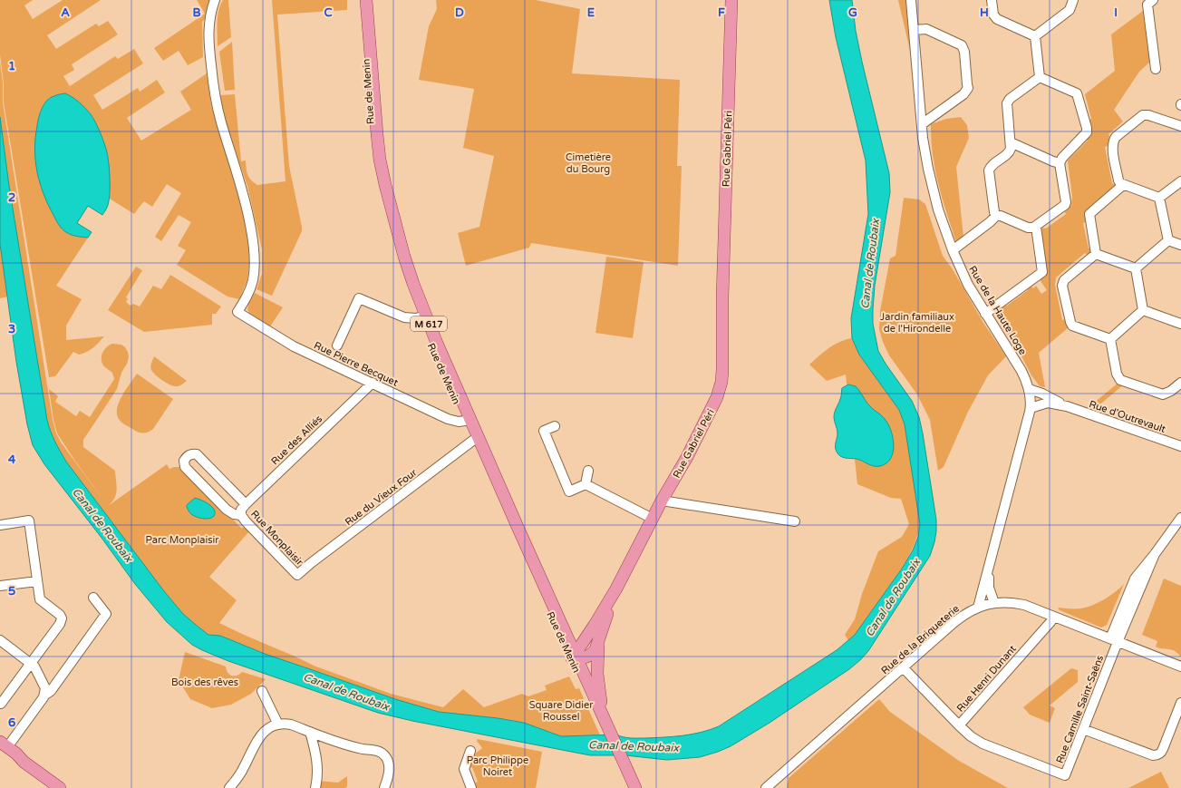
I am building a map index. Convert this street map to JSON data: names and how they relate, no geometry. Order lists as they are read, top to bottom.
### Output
{
  "streets": {
    "main road": ["Rue de Menin", "Rue Gabriel Péri", "M 617"],
    "street": [
      "Rue de la Haute Loge",
      "Rue Pierre Becquet",
      "Rue d'Outrevault",
      "Rue des Alliés",
      "Rue du Vieux Four",
      "Rue Monplaisir",
      "Rue de la Briqueterie",
      "Rue Henri Dunant",
      "Rue Camille Saint-Saëns"
    ]
  },
  "crossings": [
    ["Rue de Menin", "Rue Gabriel Péri"],
    ["Rue de Menin", "M 617"],
    ["Rue de Menin", "Rue Pierre Becquet"],
    ["Rue de Menin", "Rue du Vieux Four"],
    ["Rue Gabriel Péri", "M 617"],
    ["Rue de la Haute Loge", "Rue d'Outrevault"],
    ["Rue de la Haute Loge", "Rue de la Briqueterie"],
    ["Rue Pierre Becquet", "Rue des Alliés"],
    ["Rue des Alliés", "Rue Monplaisir"],
    ["Rue du Vieux Four", "Rue Monplaisir"],
    ["Rue de la Briqueterie", "Rue Henri Dunant"],
    ["Rue de la Briqueterie", "Rue Camille Saint-Saëns"],
    ["Rue Henri Dunant", "Rue Camille Saint-Saëns"]
  ],
  "water": ["Canal de Roubaix"],
  "parks": [
    "Cimetière du Bourg",
    "Jardin familiaux de l'Hirondelle",
    "Parc Monplaisir",
    "Bois des rêves",
    "Square Didier Roussel",
    "Parc Philippe Noiret"
  ],
  "grid": {
    "columns": [
      "A",
      "B",
      "C",
      "D",
      "E",
      "F",
      "G",
      "H",
      "I"
    ],
    "rows": [
      "1",
      "2",
      "3",
      "4",
      "5",
      "6"
    ]
  }
}
